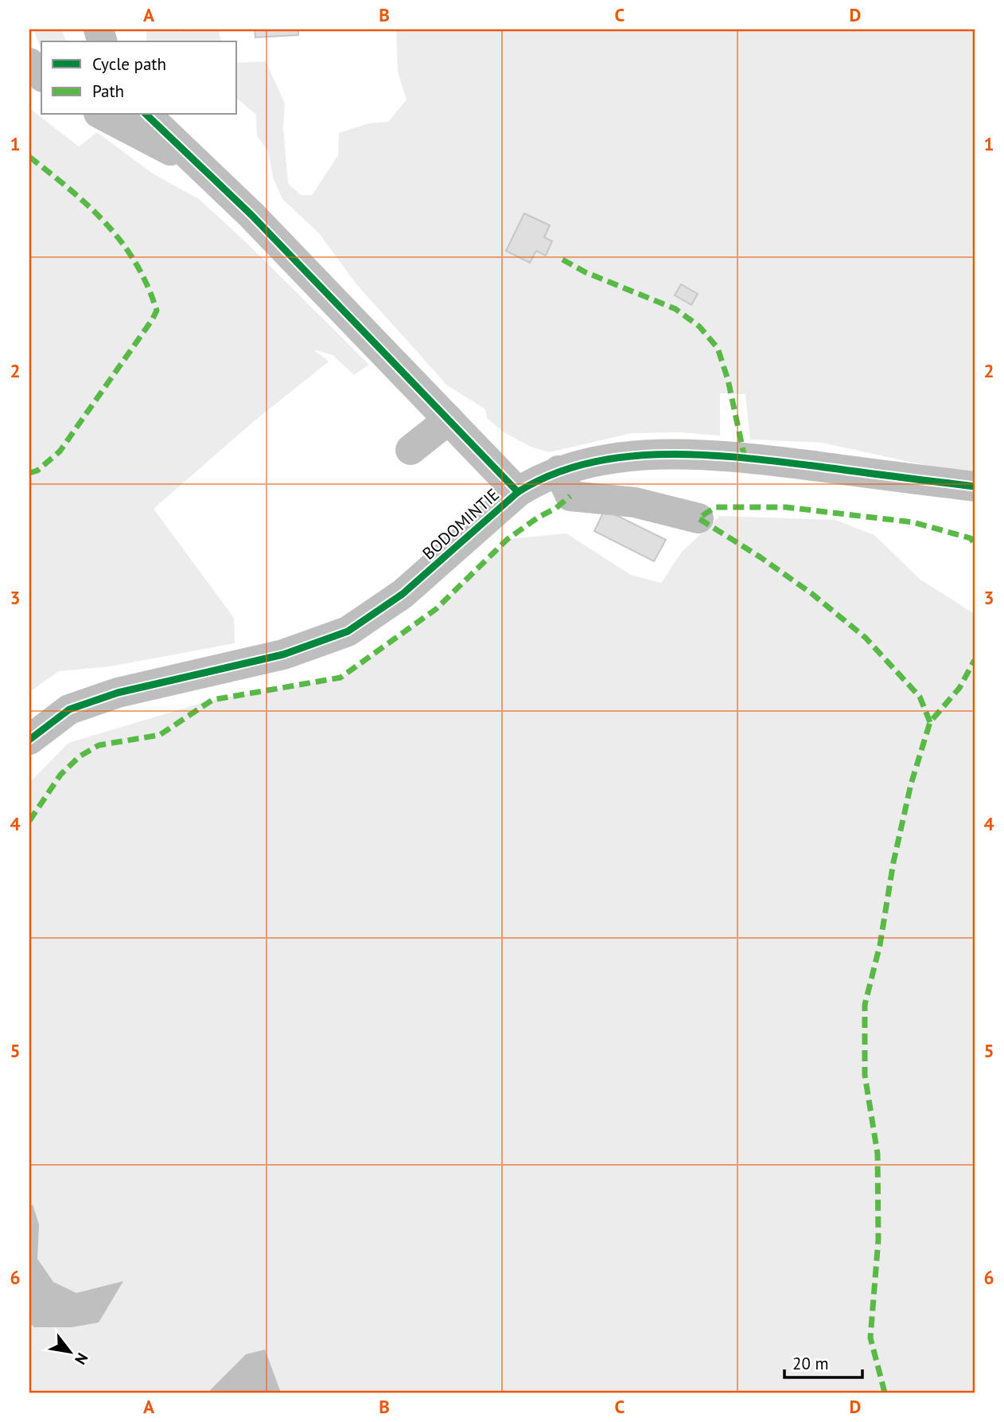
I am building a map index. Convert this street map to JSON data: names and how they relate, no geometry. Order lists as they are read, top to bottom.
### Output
{
  "streets": {
    "street": ["BODOMINTIE"]
  },
  "legend": ["Cycle path", "Path"],
  "scale_bar": "20 m",
  "north": "bottom right",
  "grid": {
    "columns": [
      "A",
      "B",
      "C",
      "D"
    ],
    "rows": [
      "1",
      "2",
      "3",
      "4",
      "5",
      "6"
    ]
  }
}
